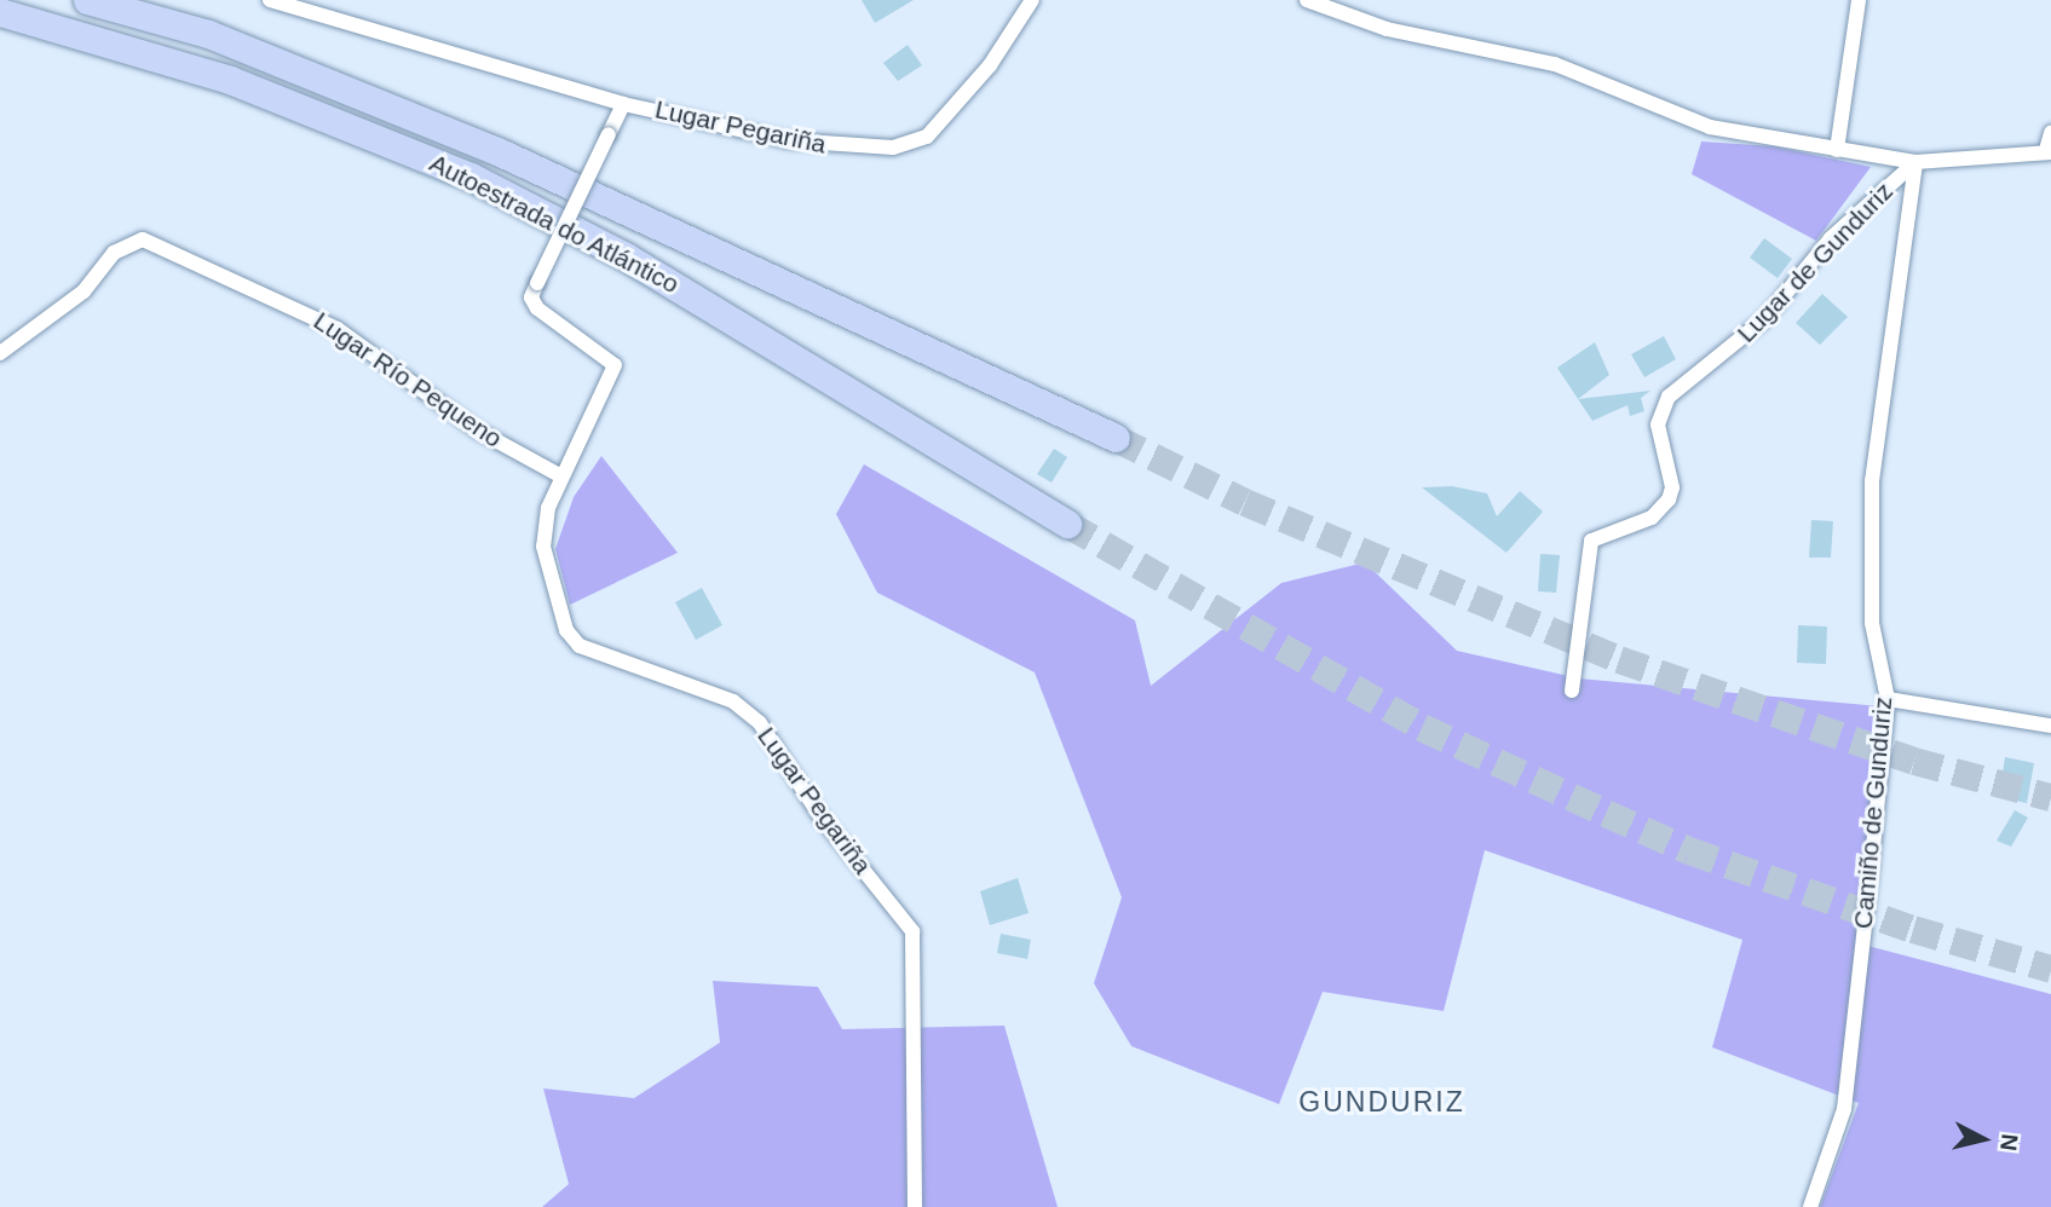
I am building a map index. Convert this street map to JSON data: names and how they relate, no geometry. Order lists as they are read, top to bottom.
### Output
{
  "streets": {
    "highway": ["Autoestrada do Atlántico"],
    "street": [
      "Lugar Pegariña",
      "Lugar de Gunduriz",
      "Lugar Río Pequeno",
      "Camiño de Gunduriz"
    ]
  },
  "crossings": [
    ["Lugar Pegariña", "Lugar Río Pequeno"],
    ["Lugar de Gunduriz", "Camiño de Gunduriz"]
  ],
  "districts": ["GUNDURIZ"],
  "north": "right"
}
